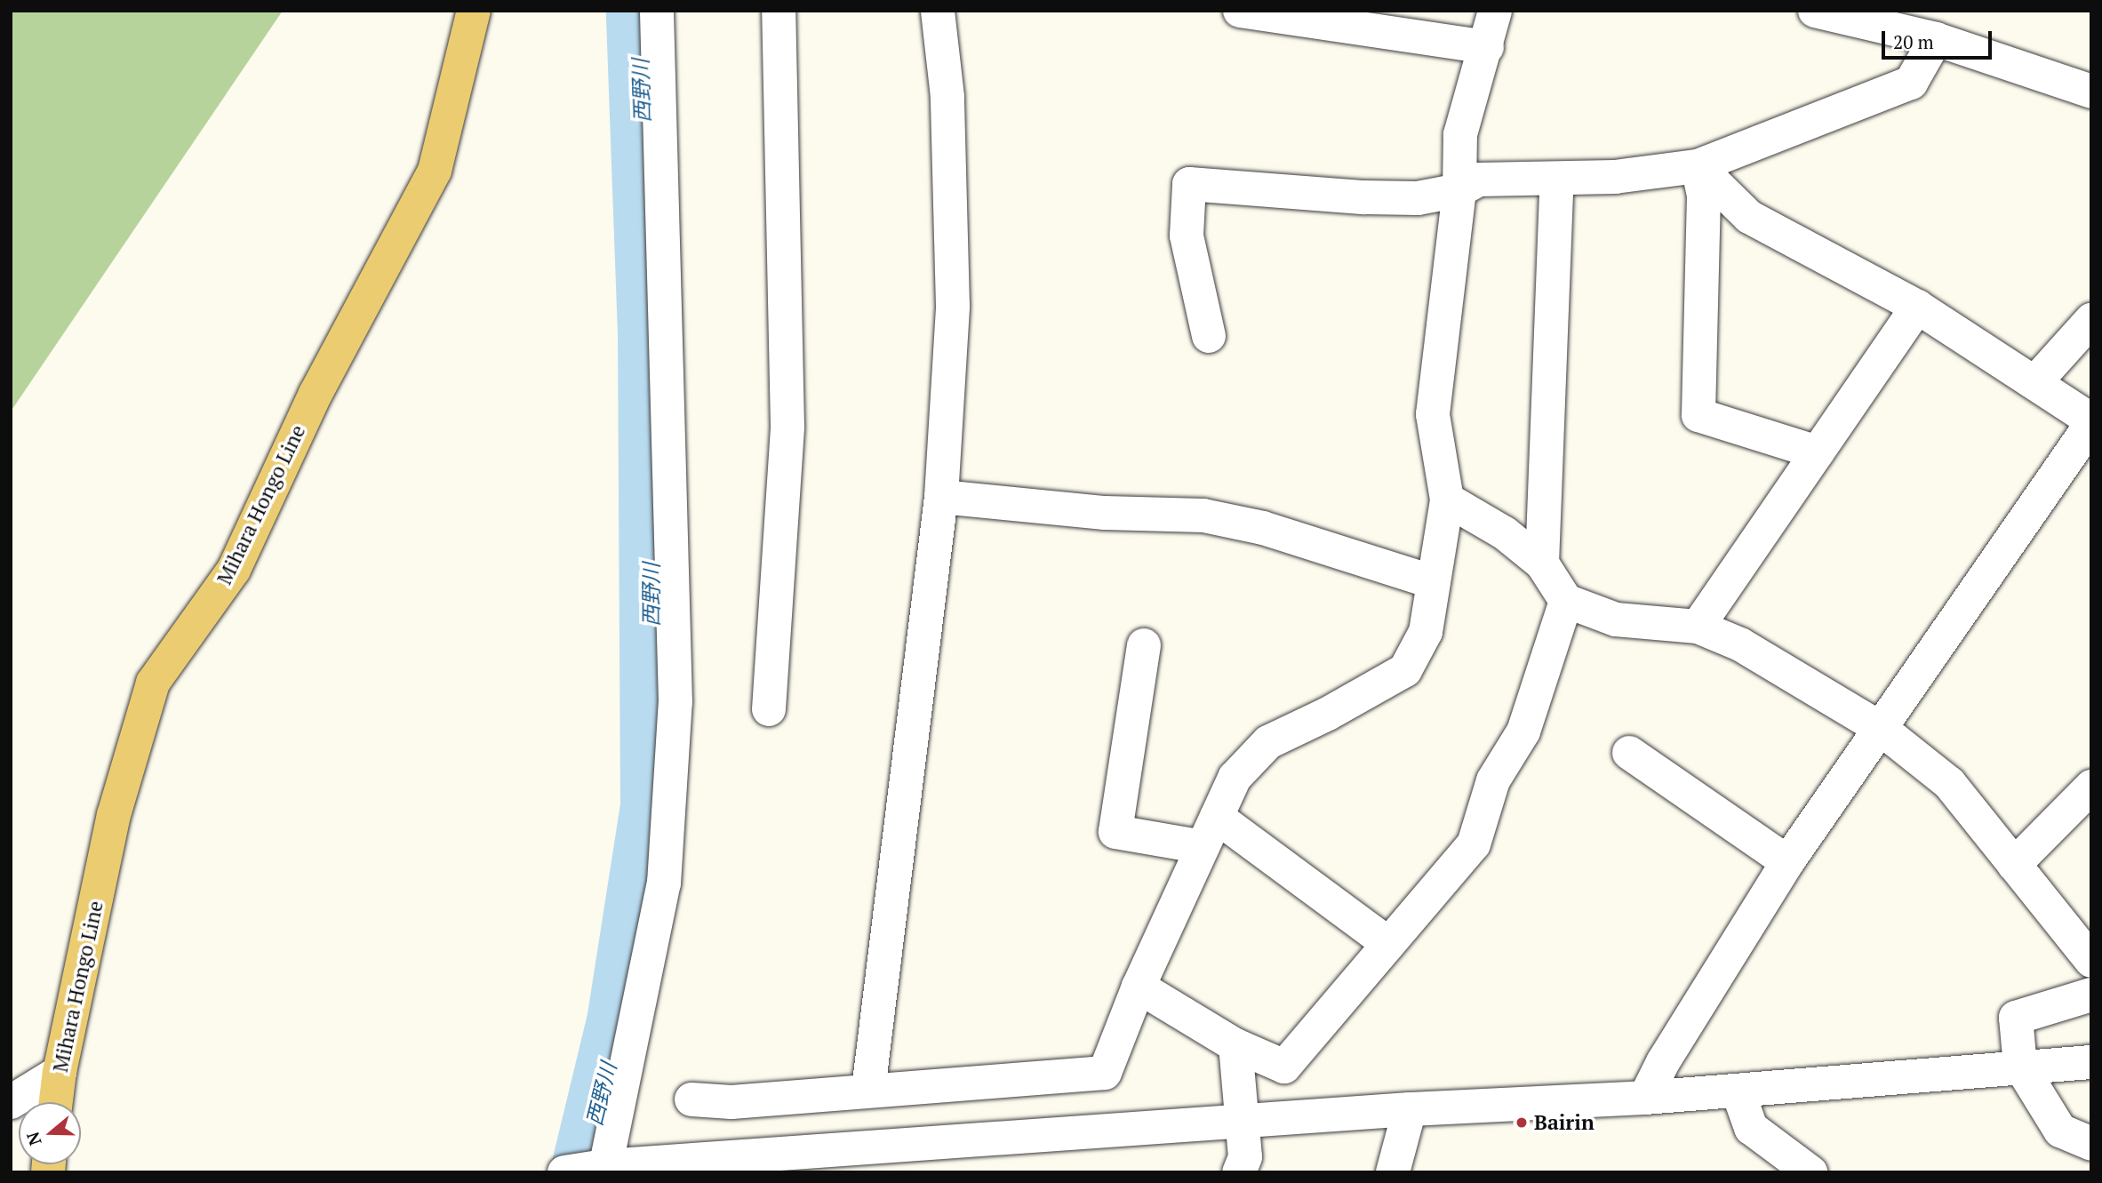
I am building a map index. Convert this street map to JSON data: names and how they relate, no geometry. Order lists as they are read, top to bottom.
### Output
{
  "streets": {
    "main road": ["Mihara Hongo Line"]
  },
  "water": ["西野川"],
  "places": ["Bairin"],
  "scale_bar": "20 m",
  "north": "left"
}
